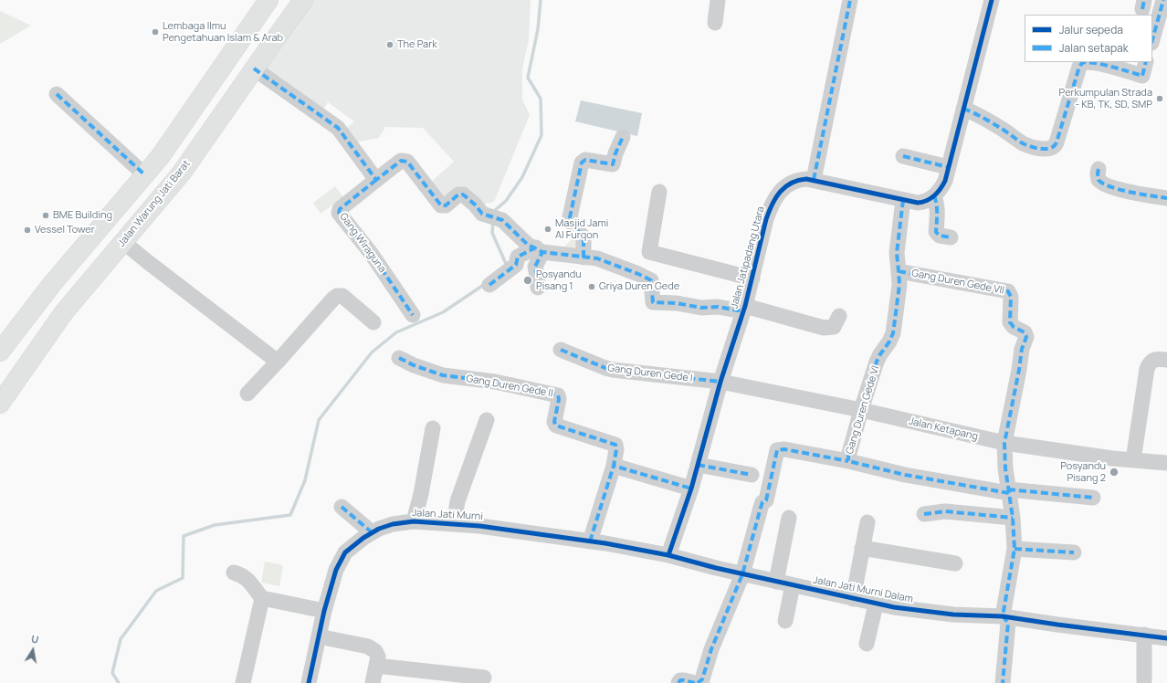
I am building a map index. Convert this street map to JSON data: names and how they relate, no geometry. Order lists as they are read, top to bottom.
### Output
{
  "streets": {
    "main road": ["Jalan Warung Jati Barat"],
    "street": [
      "Gang Wiraguna",
      "Jalan Jatipadang Utara",
      "Gang Duren Gede VII",
      "Gang Duren Gede I",
      "Gang Duren Gede II",
      "Gang Duren Gede VI",
      "Jalan Ketapang",
      "Jalan Jati Murni",
      "Jalan Jati Murni Dalam"
    ]
  },
  "crossings": [
    ["Jalan Jatipadang Utara", "Gang Duren Gede I"],
    ["Jalan Jatipadang Utara", "Gang Duren Gede VI"],
    ["Jalan Jatipadang Utara", "Jalan Ketapang"],
    ["Jalan Jatipadang Utara", "Jalan Jati Murni"],
    ["Jalan Jatipadang Utara", "Jalan Jati Murni Dalam"],
    ["Gang Duren Gede VII", "Gang Duren Gede VI"],
    ["Gang Duren Gede VII", "Jalan Ketapang"],
    ["Gang Duren Gede I", "Jalan Ketapang"],
    ["Gang Duren Gede VI", "Jalan Ketapang"],
    ["Jalan Jati Murni", "Jalan Jati Murni Dalam"]
  ],
  "places": [
    "Lembaga Ilmu Pengetahuan Islam & Arab",
    "The Park",
    "Perkumpulan Strada - KB, TK, SD, SMP",
    "BME Building",
    "Masjid Jami Al Furqon",
    "Vessel Tower",
    "Posyandu Pisang 1",
    "Griya Duren Gede",
    "Posyandu Pisang 2"
  ],
  "legend": ["Jalur sepeda", "Jalan setapak"],
  "north": "top"
}
